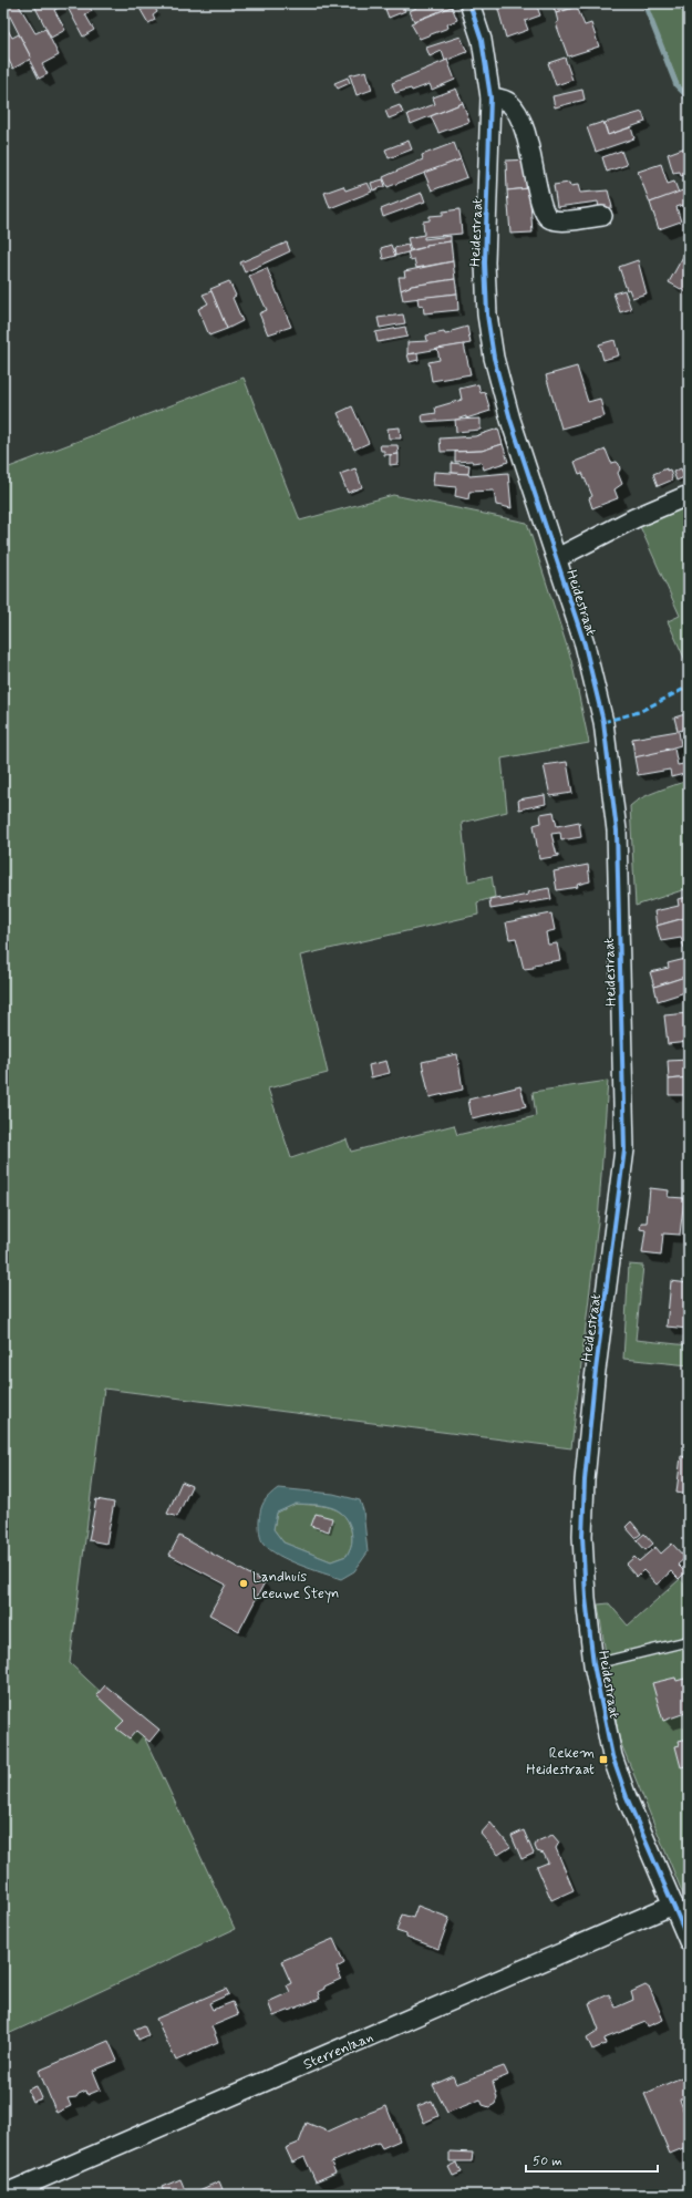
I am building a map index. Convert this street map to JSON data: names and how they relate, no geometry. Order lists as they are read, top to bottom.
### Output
{
  "streets": {
    "street": ["Heidestraat", "Sterrenlaan"]
  },
  "crossings": [
    ["Heidestraat", "Sterrenlaan"]
  ],
  "places": {
    "other": ["Landhuis Leeuwe Steyn"],
    "transit": ["Rekem Heidestraat"]
  },
  "scale_bar": "50 m"
}
